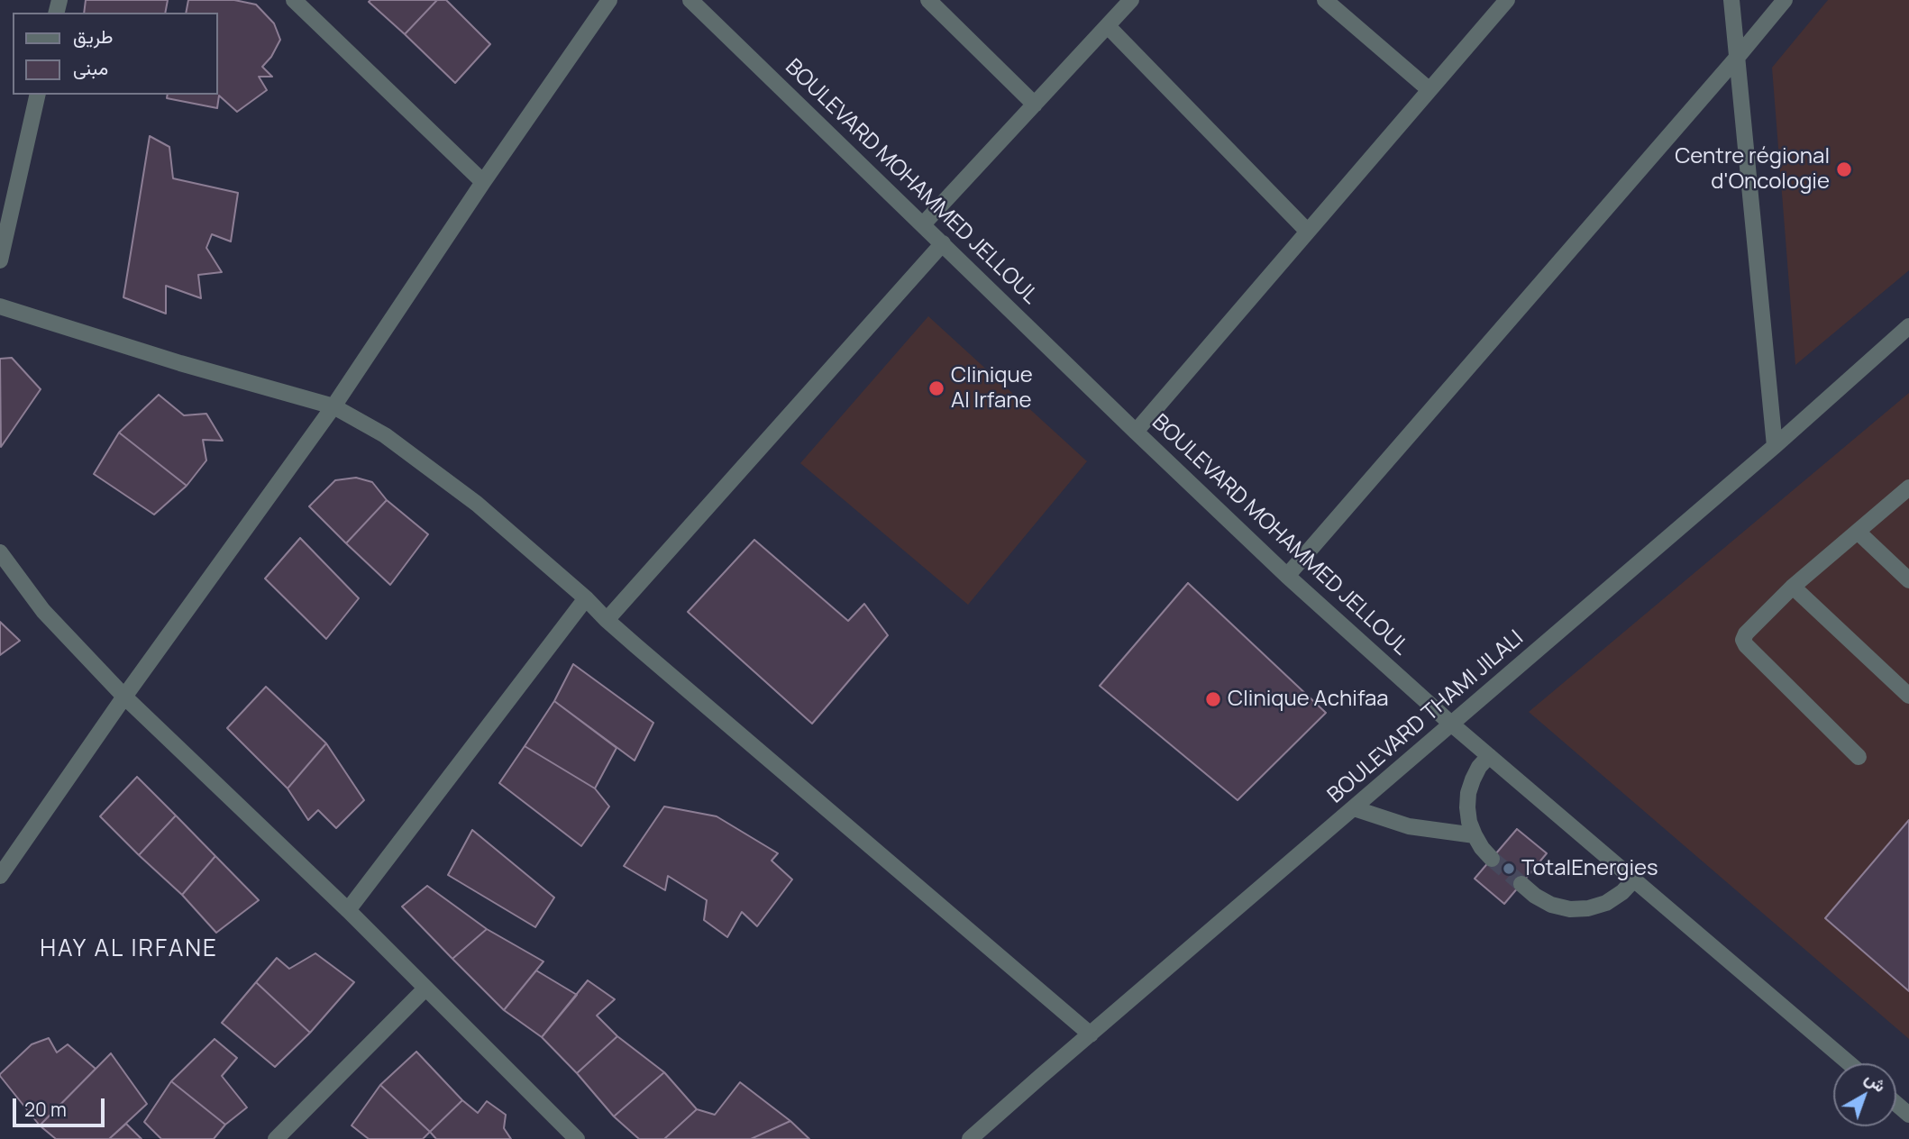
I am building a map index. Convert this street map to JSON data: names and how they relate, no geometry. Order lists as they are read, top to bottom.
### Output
{
  "streets": {
    "street": ["BOULEVARD MOHAMMED JELLOUL", "BOULEVARD THAMI JILALI"]
  },
  "crossings": [
    ["BOULEVARD MOHAMMED JELLOUL", "BOULEVARD THAMI JILALI"]
  ],
  "districts": ["HAY AL IRFANE"],
  "places": [
    "Centre régional d'Oncologie",
    "Clinique Al Irfane",
    "Clinique Achifaa",
    "TotalEnergies"
  ],
  "legend": ["طريق", "مبنى"],
  "scale_bar": "20 m",
  "north": "top right"
}
